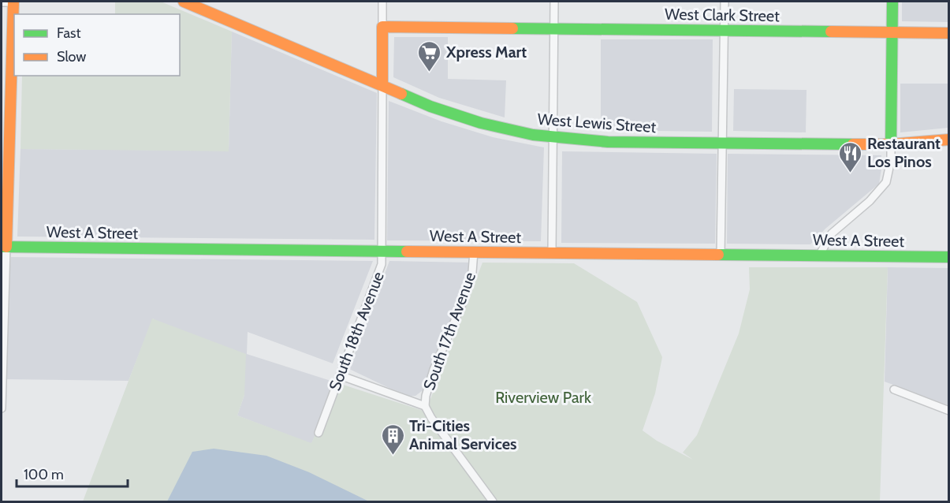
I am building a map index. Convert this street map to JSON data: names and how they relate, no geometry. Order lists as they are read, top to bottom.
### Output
{
  "streets": {
    "main road": ["West Clark Street", "West Lewis Street", "West A Street"],
    "street": ["South 18th Avenue", "South 17th Avenue"]
  },
  "crossings": [
    ["West Lewis Street", "South 18th Avenue"],
    ["West A Street", "South 18th Avenue"],
    ["West A Street", "South 17th Avenue"]
  ],
  "parks": ["Riverview Park"],
  "places": {
    "supermarket": ["Xpress Mart"],
    "restaurant": ["Restaurant Los Pinos"],
    "building": ["Tri-Cities Animal Services"]
  },
  "legend": ["Fast", "Slow"],
  "scale_bar": "100 m"
}
